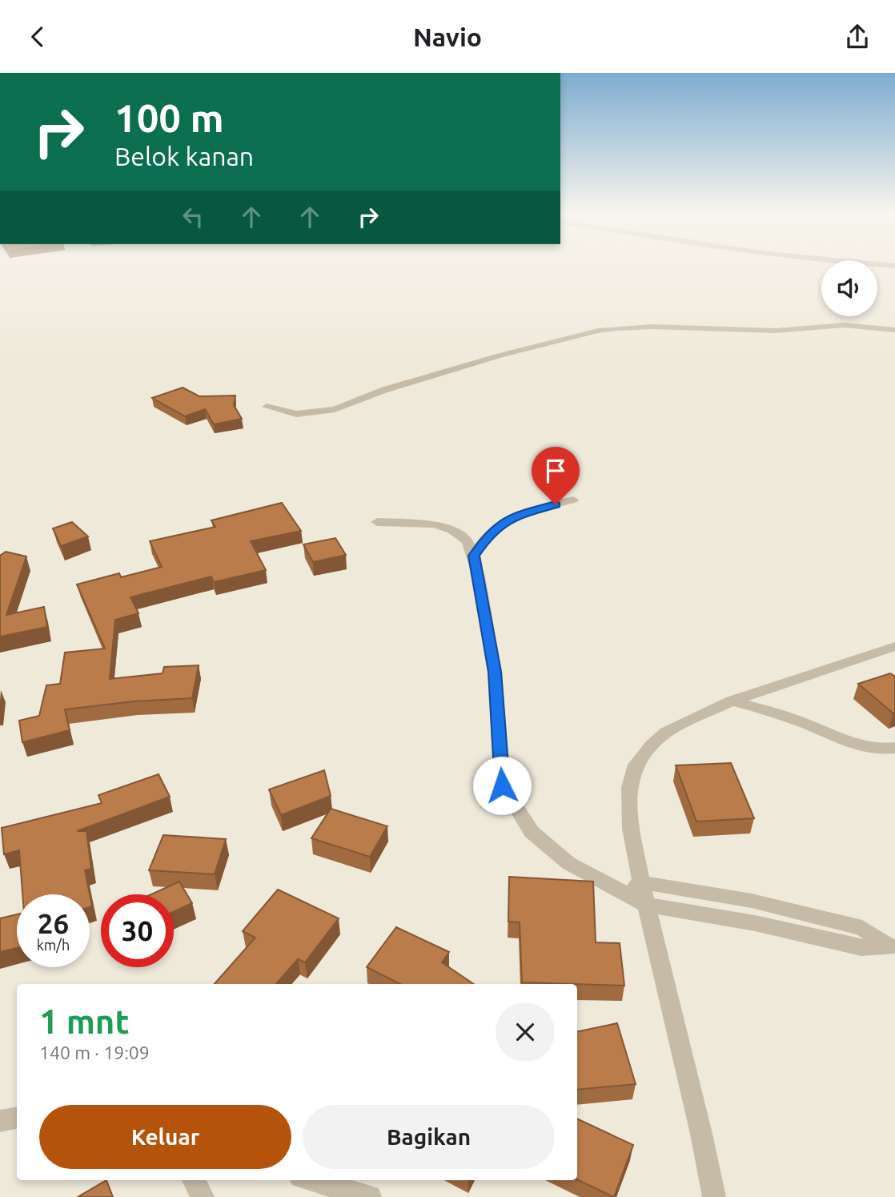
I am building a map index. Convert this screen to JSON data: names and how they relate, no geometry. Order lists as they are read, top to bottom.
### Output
{
  "page": {
    "header": "Navio",
    "turn": ["100 m", "Belok kanan"],
    "speed": "26 km/h",
    "limit": "30",
    "heading": ["1 mnt", "140 m · 19:09"],
    "buttons": ["Keluar", "Bagikan"]
  }
}
